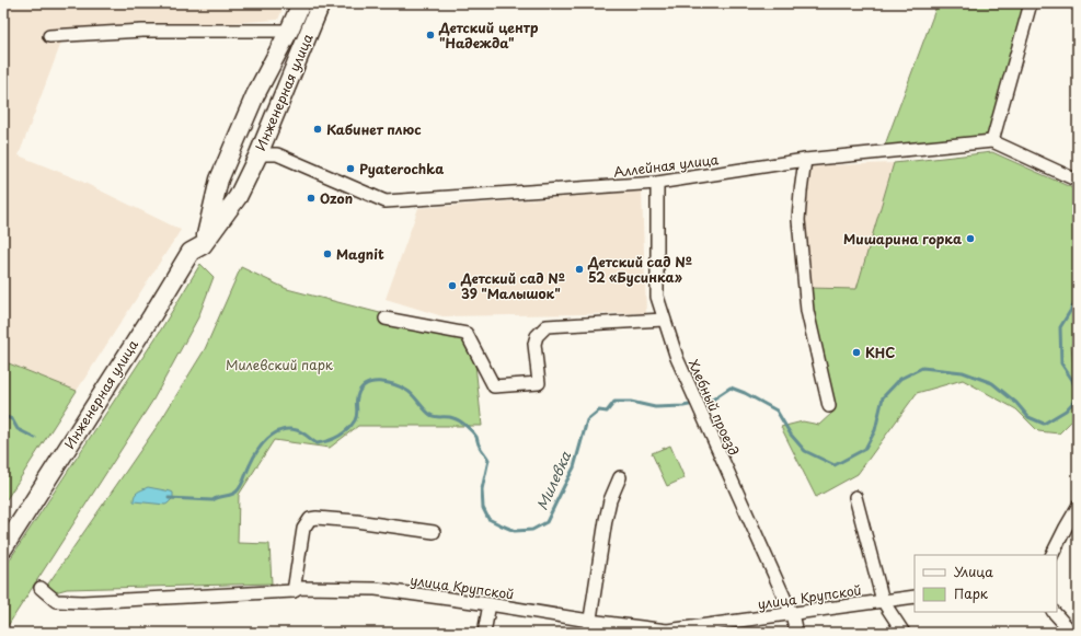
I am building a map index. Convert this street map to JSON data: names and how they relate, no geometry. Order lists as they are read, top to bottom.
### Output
{
  "streets": {
    "main road": ["Инженерная улица"],
    "street": ["Аллейная улица", "Хлебный проезд", "улица Крупской"]
  },
  "crossings": [
    ["Инженерная улица", "Аллейная улица"],
    ["Аллейная улица", "Хлебный проезд"],
    ["Хлебный проезд", "улица Крупской"]
  ],
  "water": ["Милевка"],
  "parks": ["Милевский парк"],
  "places": [
    "Детский центр \"Надежда\"",
    "Кабинет плюс",
    "Pyaterochka",
    "Ozon",
    "Мишарина горка",
    "Magnit",
    "Детский сад № 52 «Бусинка»",
    "Детский сад № 39 \"Малышок\"",
    "КНС"
  ],
  "legend": ["Улица", "Парк"]
}
